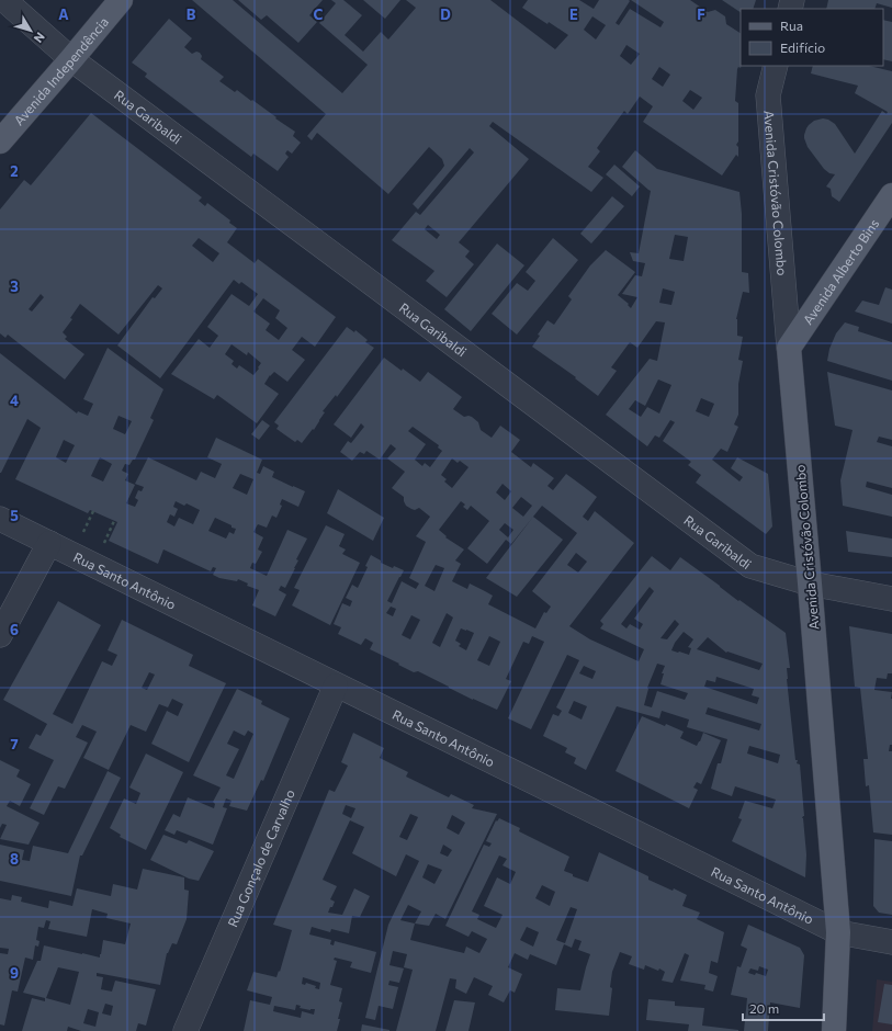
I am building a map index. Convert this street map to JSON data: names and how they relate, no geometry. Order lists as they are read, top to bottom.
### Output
{
  "streets": {
    "main road": ["Avenida Independência", "Avenida Cristóvão Colombo", "Avenida Alberto Bins"],
    "street": ["Rua Garibaldi", "Rua Santo Antônio", "Rua Gonçalo de Carvalho"]
  },
  "crossings": [
    ["Avenida Independência", "Rua Garibaldi"],
    ["Rua Garibaldi", "Avenida Cristóvão Colombo"],
    ["Avenida Cristóvão Colombo", "Avenida Alberto Bins"],
    ["Avenida Cristóvão Colombo", "Rua Santo Antônio"],
    ["Rua Santo Antônio", "Rua Gonçalo de Carvalho"]
  ],
  "legend": ["Rua", "Edifício"],
  "scale_bar": "20 m",
  "north": "bottom right",
  "grid": {
    "columns": [
      "A",
      "B",
      "C",
      "D",
      "E",
      "F"
    ],
    "rows": [
      "2",
      "3",
      "4",
      "5",
      "6",
      "7",
      "8",
      "9"
    ]
  }
}
